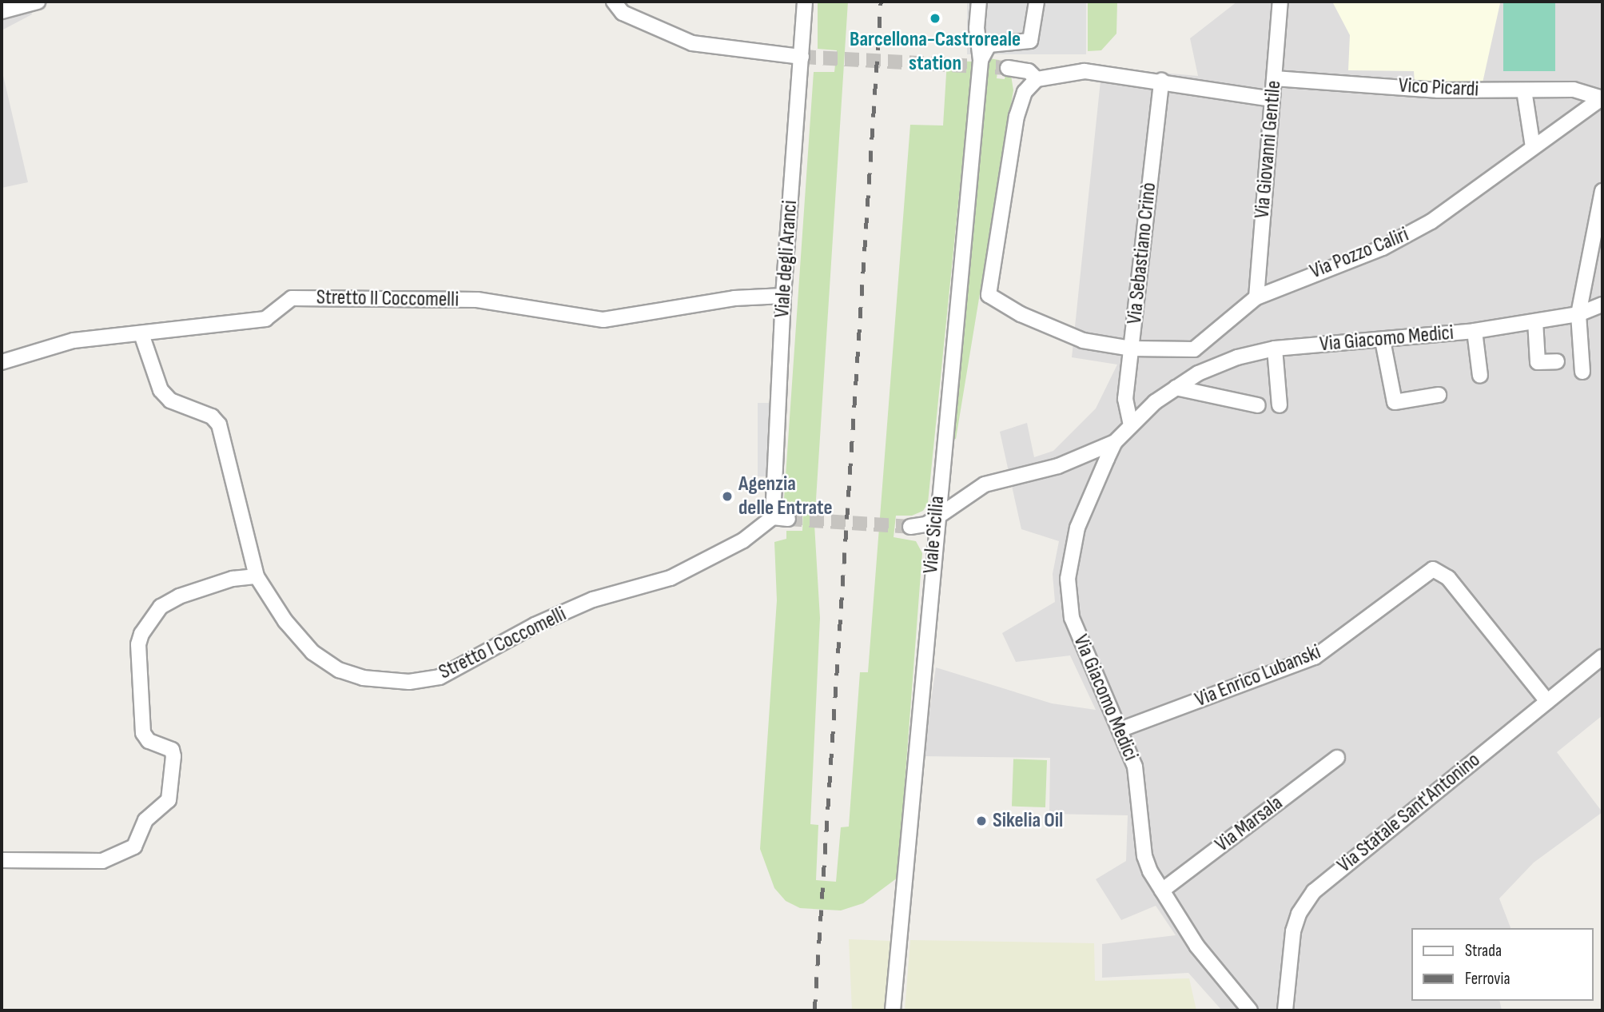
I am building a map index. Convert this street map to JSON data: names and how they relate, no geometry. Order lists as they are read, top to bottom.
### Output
{
  "streets": {
    "street": [
      "Vico Picardi",
      "Via Giovanni Gentile",
      "Via Sebastiano Crinò",
      "Via Pozzo Caliri",
      "Viale degli Aranci",
      "Stretto II Coccomelli",
      "Via Giacomo Medici",
      "Viale Sicilia",
      "Stretto I Coccomelli",
      "Via Enrico Lubanski",
      "Via Statale Sant'Antonino",
      "Via Marsala"
    ]
  },
  "crossings": [
    ["Vico Picardi", "Via Giovanni Gentile"],
    ["Vico Picardi", "Via Pozzo Caliri"],
    ["Via Giovanni Gentile", "Via Pozzo Caliri"],
    ["Via Sebastiano Crinò", "Via Giacomo Medici"],
    ["Viale degli Aranci", "Stretto II Coccomelli"],
    ["Viale degli Aranci", "Stretto I Coccomelli"],
    ["Stretto II Coccomelli", "Stretto I Coccomelli"],
    ["Via Giacomo Medici", "Via Enrico Lubanski"],
    ["Via Giacomo Medici", "Via Marsala"],
    ["Via Enrico Lubanski", "Via Statale Sant'Antonino"]
  ],
  "places": ["Barcellona-Castroreale station", "Agenzia delle Entrate", "Sikelia Oil"],
  "legend": ["Strada", "Ferrovia"]
}
